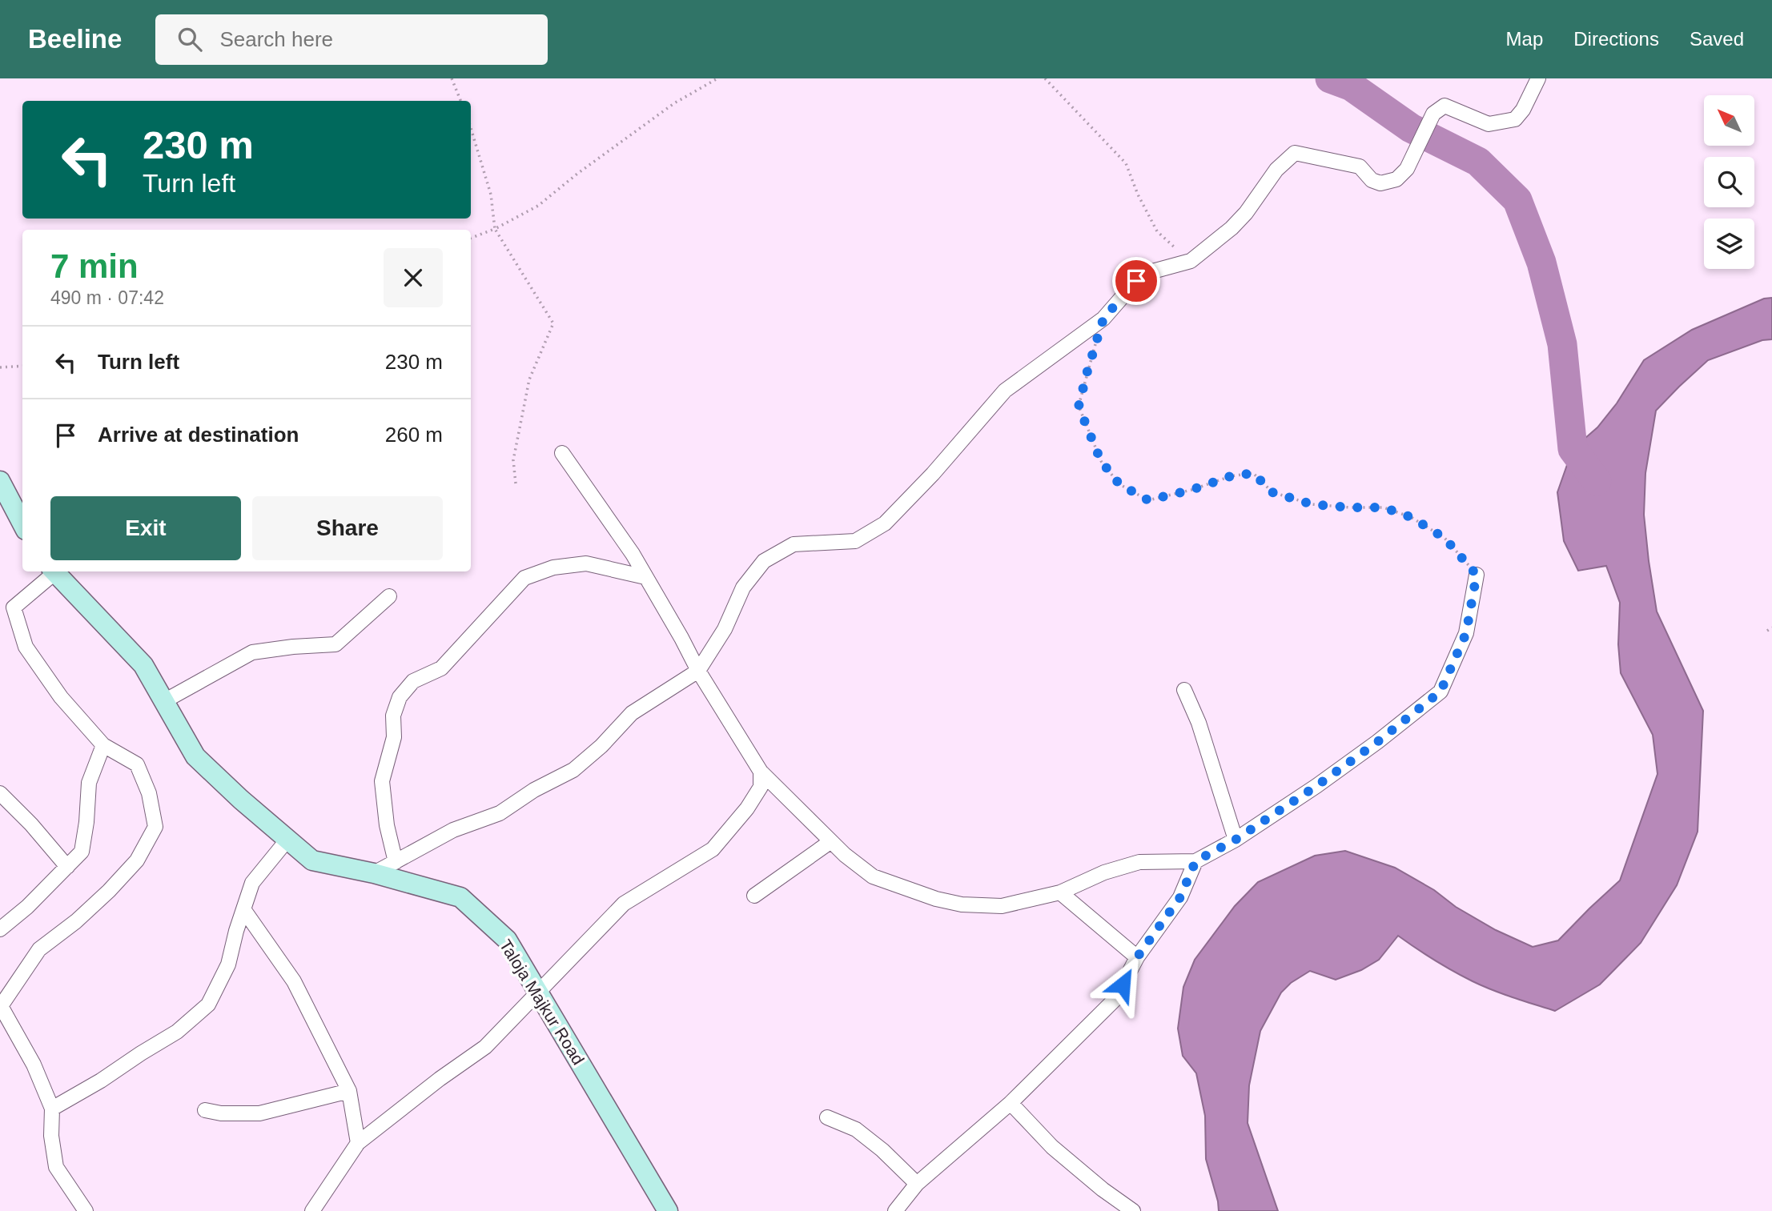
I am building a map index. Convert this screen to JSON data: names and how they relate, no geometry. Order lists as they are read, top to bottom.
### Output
{
  "streets": {
    "street": ["Taloja Majkur Road"]
  },
  "north": "top left",
  "page": {
    "header": "Beeline",
    "search": "Search here",
    "nav": ["Map", "Directions", "Saved"],
    "turn": ["230 m", "Turn left"],
    "heading": ["7 min", "490 m · 07:42"],
    "list": [
      {
        "name": "Turn left",
        "value": "230 m"
      },
      {
        "name": "Arrive at destination",
        "value": "260 m"
      }
    ],
    "buttons": ["Exit", "Share"]
  }
}
